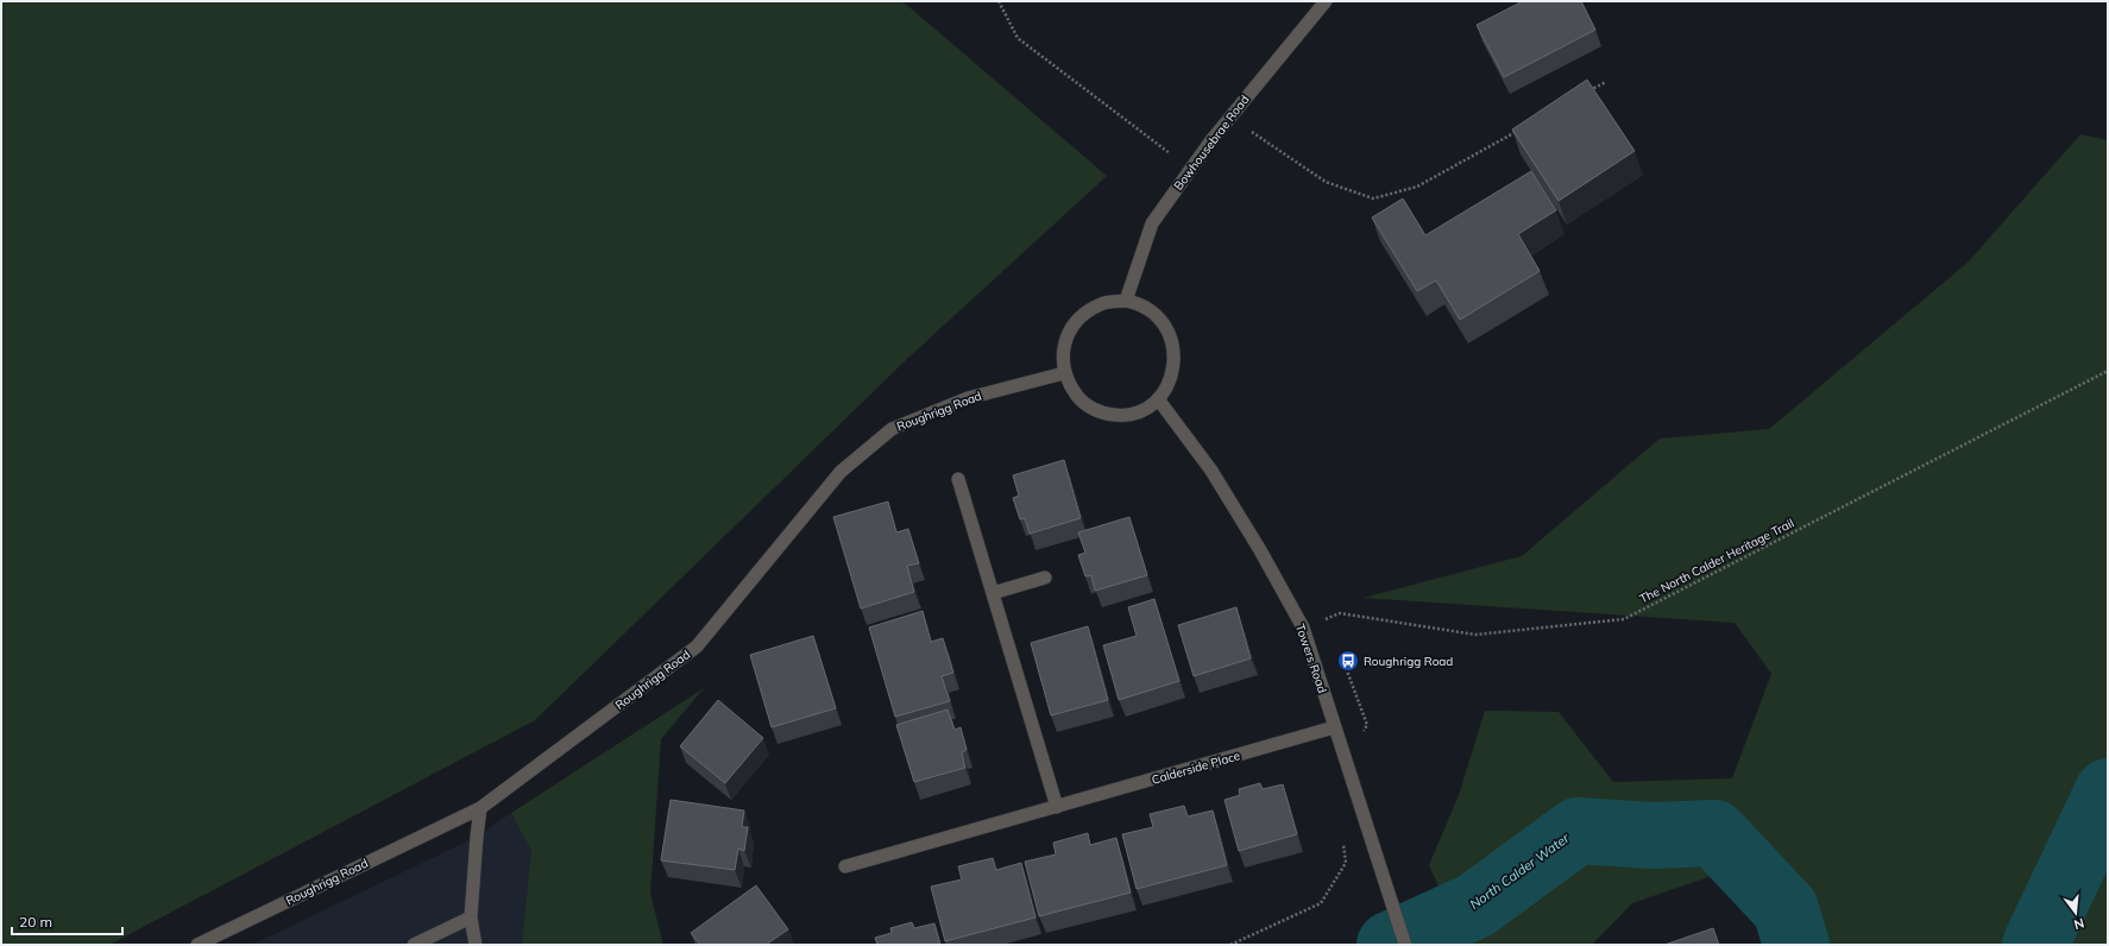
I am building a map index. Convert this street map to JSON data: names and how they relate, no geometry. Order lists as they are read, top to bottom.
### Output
{
  "streets": {
    "street": [
      "Bowhousebrae Road",
      "Roughrigg Road",
      "Towers Road",
      "Calderside Place"
    ],
    "path": ["The North Calder Heritage Trail"]
  },
  "crossings": [
    ["Bowhousebrae Road", "Roughrigg Road"],
    ["Bowhousebrae Road", "Towers Road"],
    ["Roughrigg Road", "Towers Road"],
    ["The North Calder Heritage Trail", "Towers Road"],
    ["Towers Road", "Calderside Place"]
  ],
  "water": ["North Calder Water"],
  "places": {
    "bus stop": ["Roughrigg Road"]
  },
  "scale_bar": "20 m",
  "north": "bottom"
}
